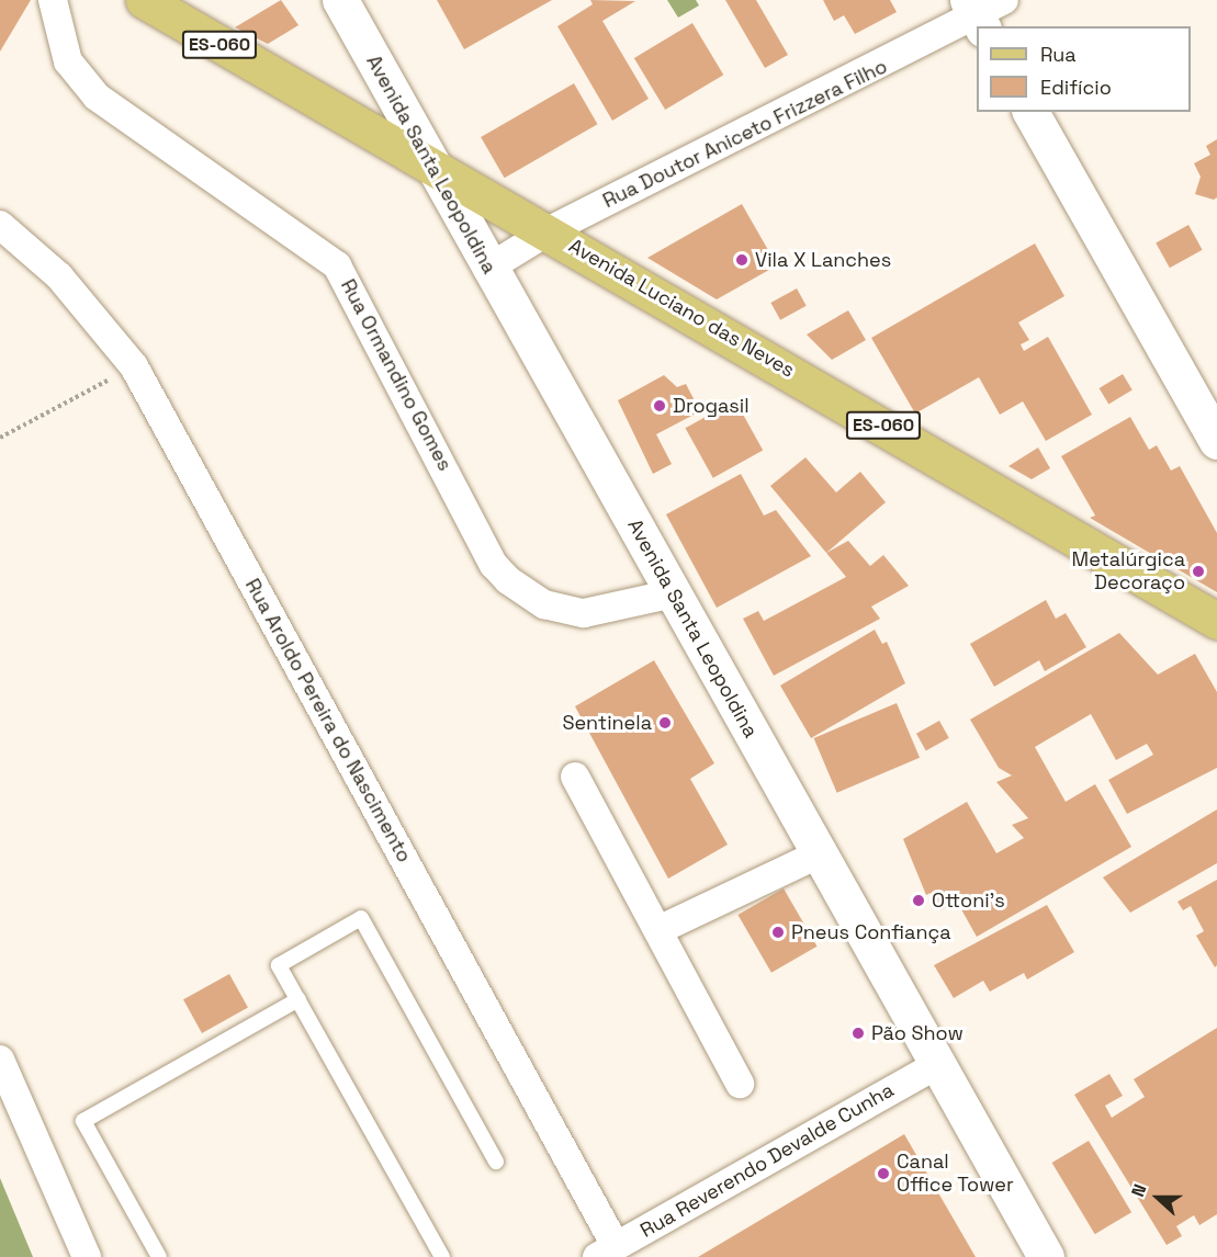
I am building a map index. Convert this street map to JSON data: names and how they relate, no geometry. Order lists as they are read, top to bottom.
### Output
{
  "streets": {
    "main road": ["ES-060", "Avenida Luciano das Neves"],
    "street": [
      "Rua Doutor Aniceto Frizzera Filho",
      "Avenida Santa Leopoldina",
      "Rua Ormandino Gomes",
      "Rua Aroldo Pereira do Nascimento",
      "Rua Reverendo Devalde Cunha"
    ]
  },
  "crossings": [
    ["Rua Doutor Aniceto Frizzera Filho", "Avenida Santa Leopoldina"],
    ["Rua Doutor Aniceto Frizzera Filho", "Avenida Luciano das Neves"],
    ["Avenida Santa Leopoldina", "Avenida Luciano das Neves"],
    ["Avenida Santa Leopoldina", "Rua Ormandino Gomes"],
    ["Avenida Santa Leopoldina", "Rua Reverendo Devalde Cunha"],
    ["Rua Aroldo Pereira do Nascimento", "Rua Reverendo Devalde Cunha"]
  ],
  "places": [
    "Vila X Lanches",
    "Drogasil",
    "Metalúrgica Decoraço",
    "Sentinela",
    "Ottoni’s",
    "Pneus Confiança",
    "Pão Show",
    "Canal Office Tower"
  ],
  "legend": ["Rua", "Edifício"],
  "north": "left"
}
